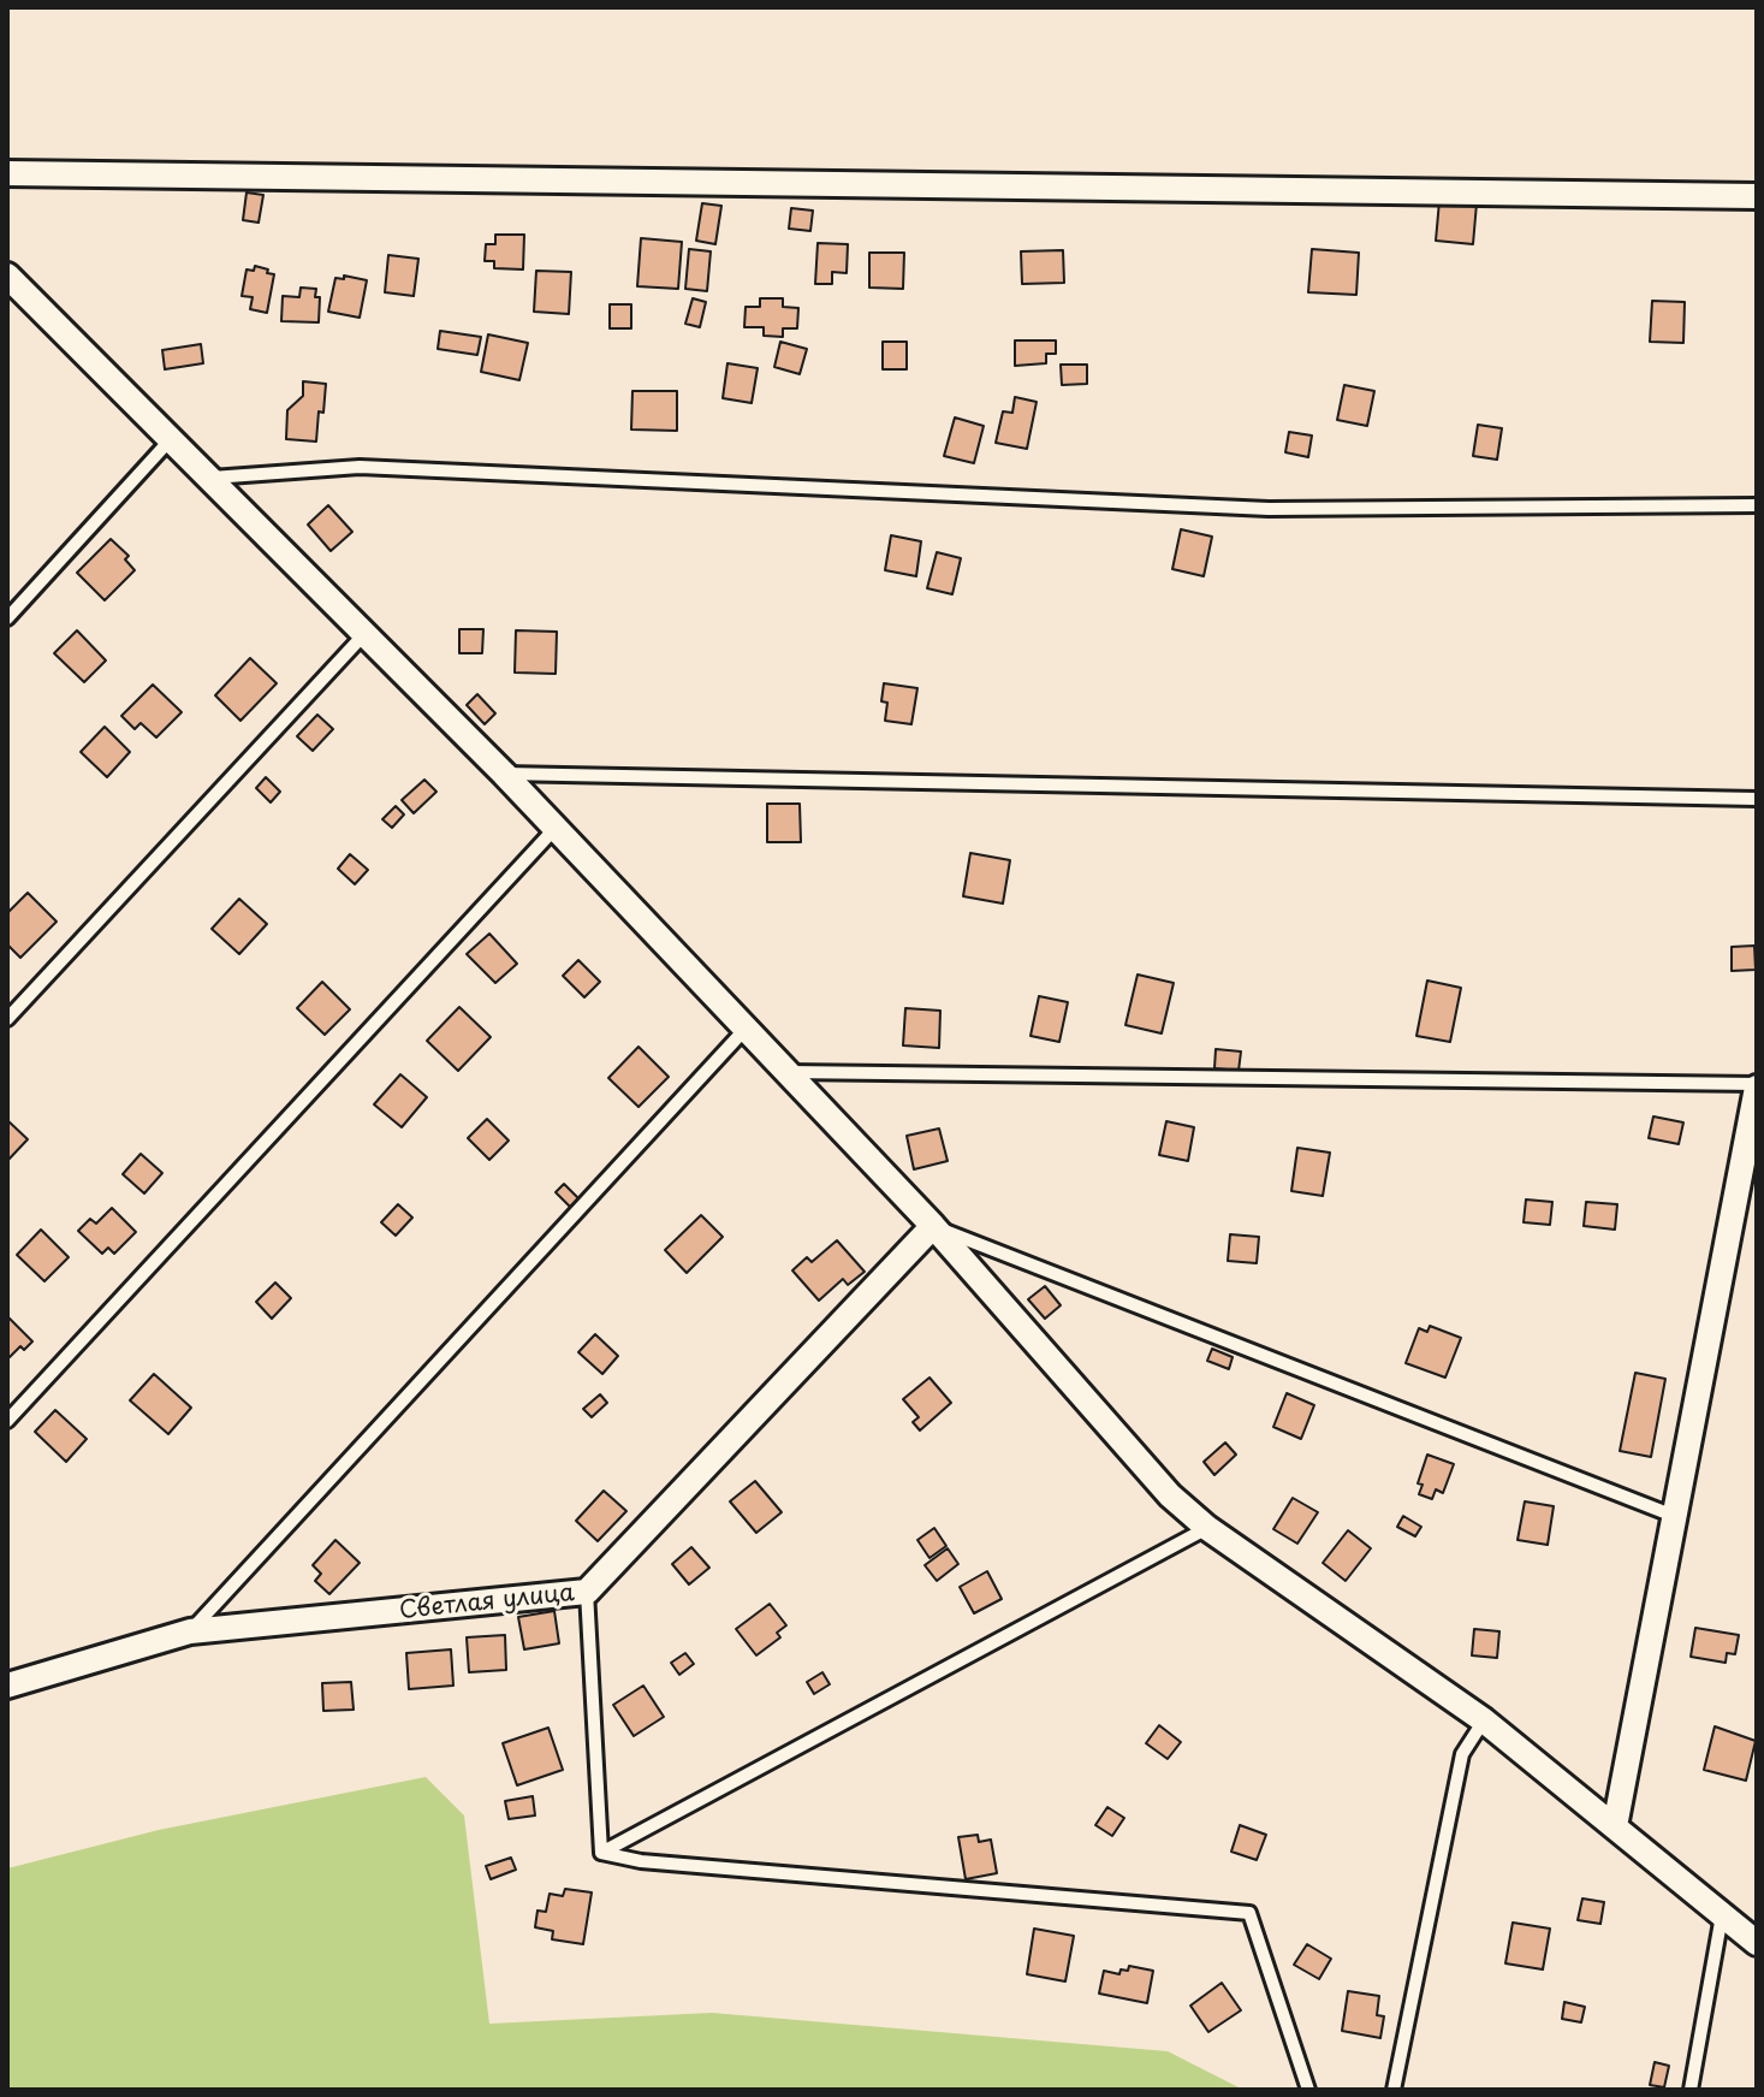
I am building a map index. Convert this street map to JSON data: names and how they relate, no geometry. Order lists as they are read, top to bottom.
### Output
{
  "streets": {
    "street": ["Светлая улица"]
  }
}
